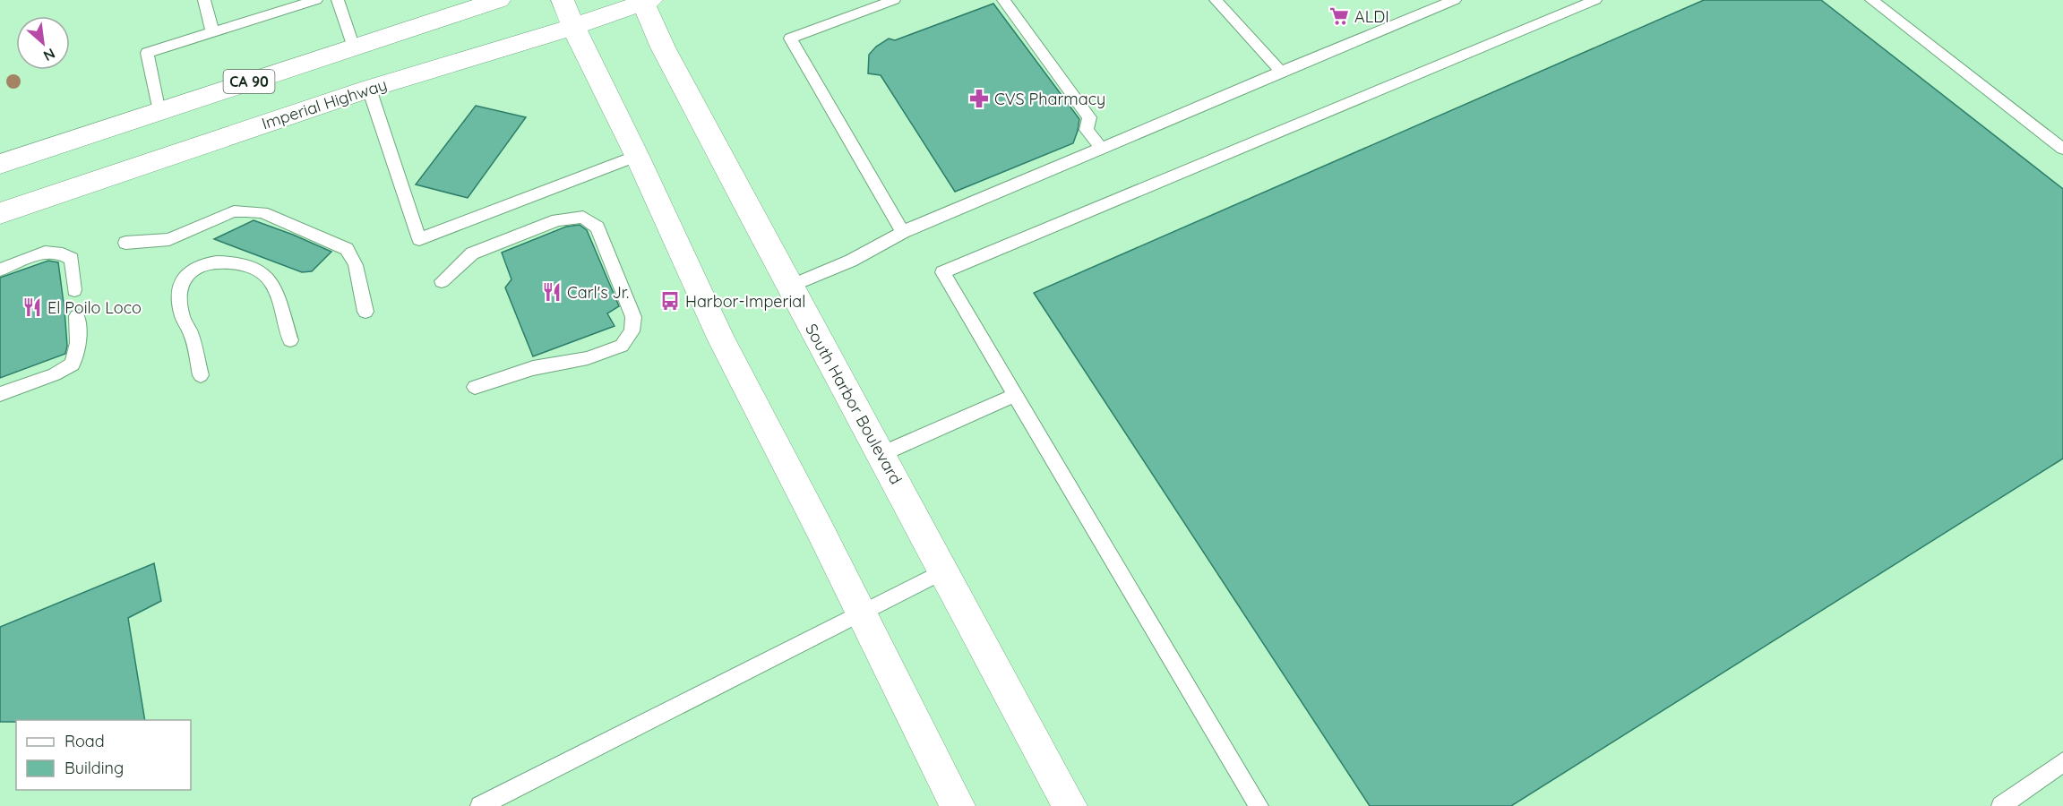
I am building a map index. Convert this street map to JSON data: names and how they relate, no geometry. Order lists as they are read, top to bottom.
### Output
{
  "streets": {
    "main road": ["CA 90", "Imperial Highway", "South Harbor Boulevard"]
  },
  "crossings": [
    ["Imperial Highway", "South Harbor Boulevard"]
  ],
  "places": {
    "supermarket": ["ALDI"],
    "pharmacy": ["CVS Pharmacy"],
    "restaurant": ["Carl's Jr.", "El Poilo Loco"],
    "bus stop": ["Harbor-Imperial"]
  },
  "legend": ["Road", "Building"],
  "north": "bottom right"
}
